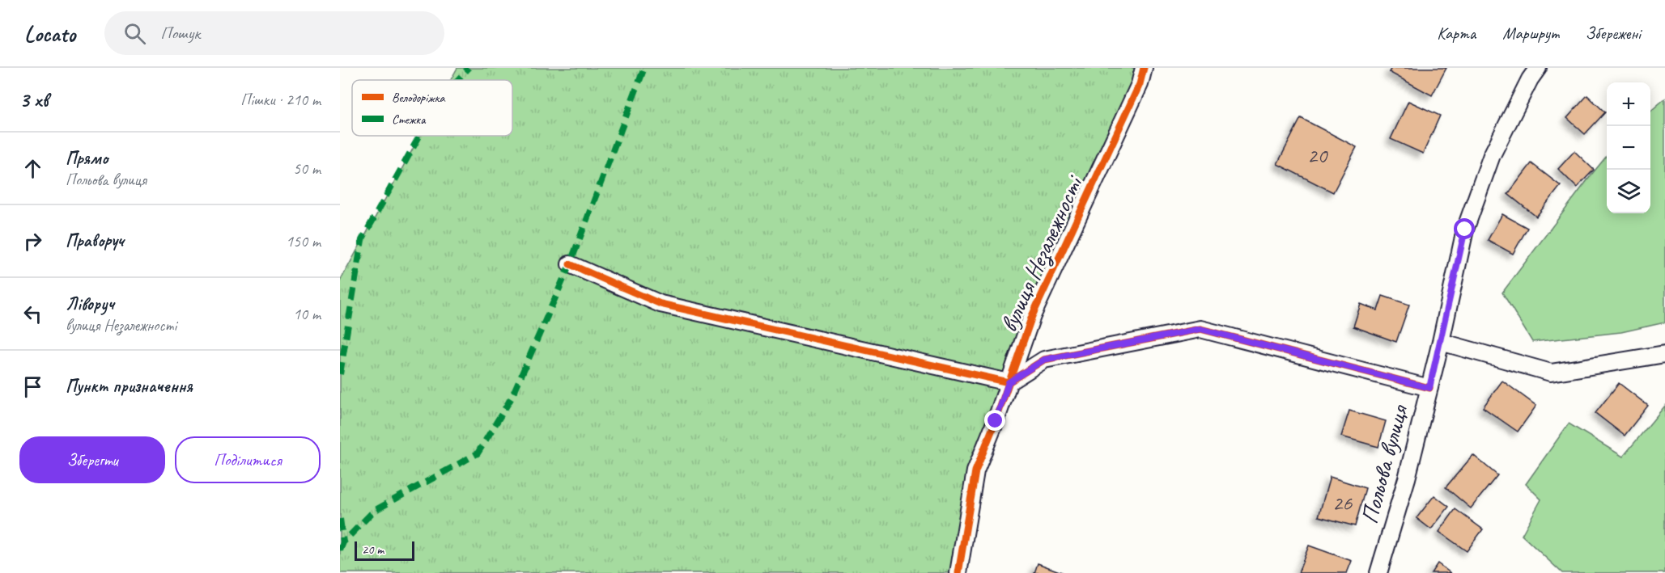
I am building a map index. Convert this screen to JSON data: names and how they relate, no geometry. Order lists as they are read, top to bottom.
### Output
{
  "streets": {
    "street": ["вулиця Незалежності", "Польова вулиця"]
  },
  "house_numbers": ["20", "26"],
  "legend": ["Велодоріжка", "Стежка"],
  "scale_bar": "20 m",
  "page": {
    "header": "Locato",
    "search": "Пошук",
    "nav": ["Карта", "Маршрут", "Збережені"],
    "heading": ["3 хв", "Пішки · 210 m"],
    "map_buttons": ["+", "−"],
    "list": [
      ["Прямо", "Польова вулиця", "50 m"],
      ["Праворуч", "150 m"],
      ["Ліворуч", "вулиця Незалежності", "10 m"],
      "Пункт призначення"
    ],
    "buttons": ["Зберегти", "Поділитися"],
    "scale": "20 m"
  }
}
